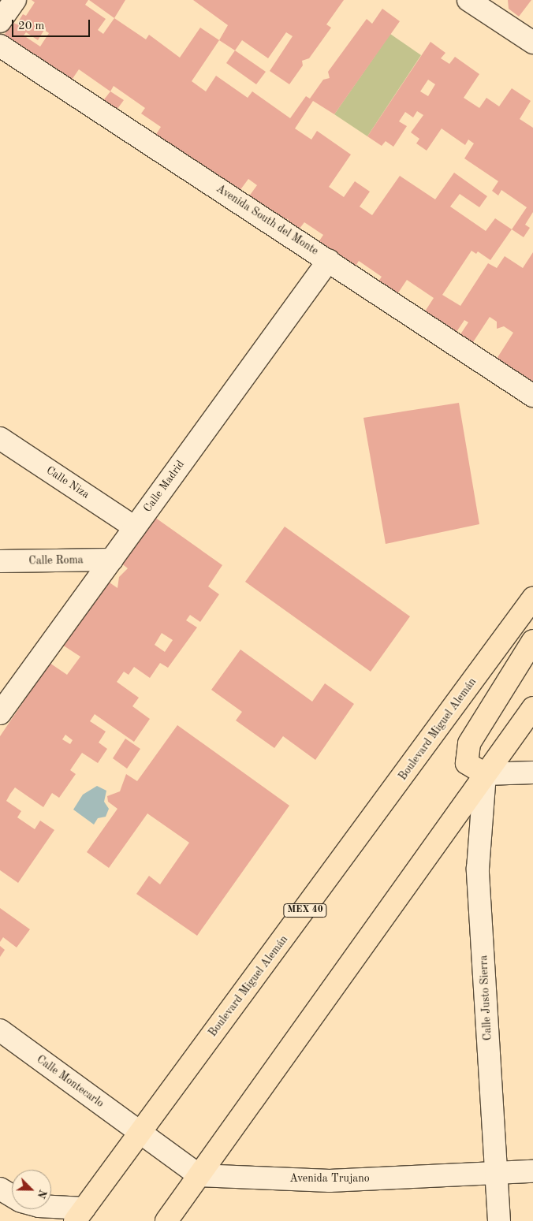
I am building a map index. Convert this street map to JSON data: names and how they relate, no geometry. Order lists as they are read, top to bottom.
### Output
{
  "streets": {
    "highway": ["Boulevard Miguel Alemán", "MEX 40"],
    "street": [
      "Avenida South del Monte",
      "Calle Niza",
      "Calle Madrid",
      "Calle Roma",
      "Calle Justo Sierra",
      "Calle Montecarlo",
      "Avenida Trujano"
    ]
  },
  "crossings": [
    ["Avenida South del Monte", "Calle Madrid"],
    ["Calle Niza", "Calle Madrid"],
    ["Calle Madrid", "Calle Roma"],
    ["Boulevard Miguel Alemán", "Calle Montecarlo"],
    ["Calle Justo Sierra", "Avenida Trujano"]
  ],
  "scale_bar": "20 m",
  "north": "bottom right"
}
